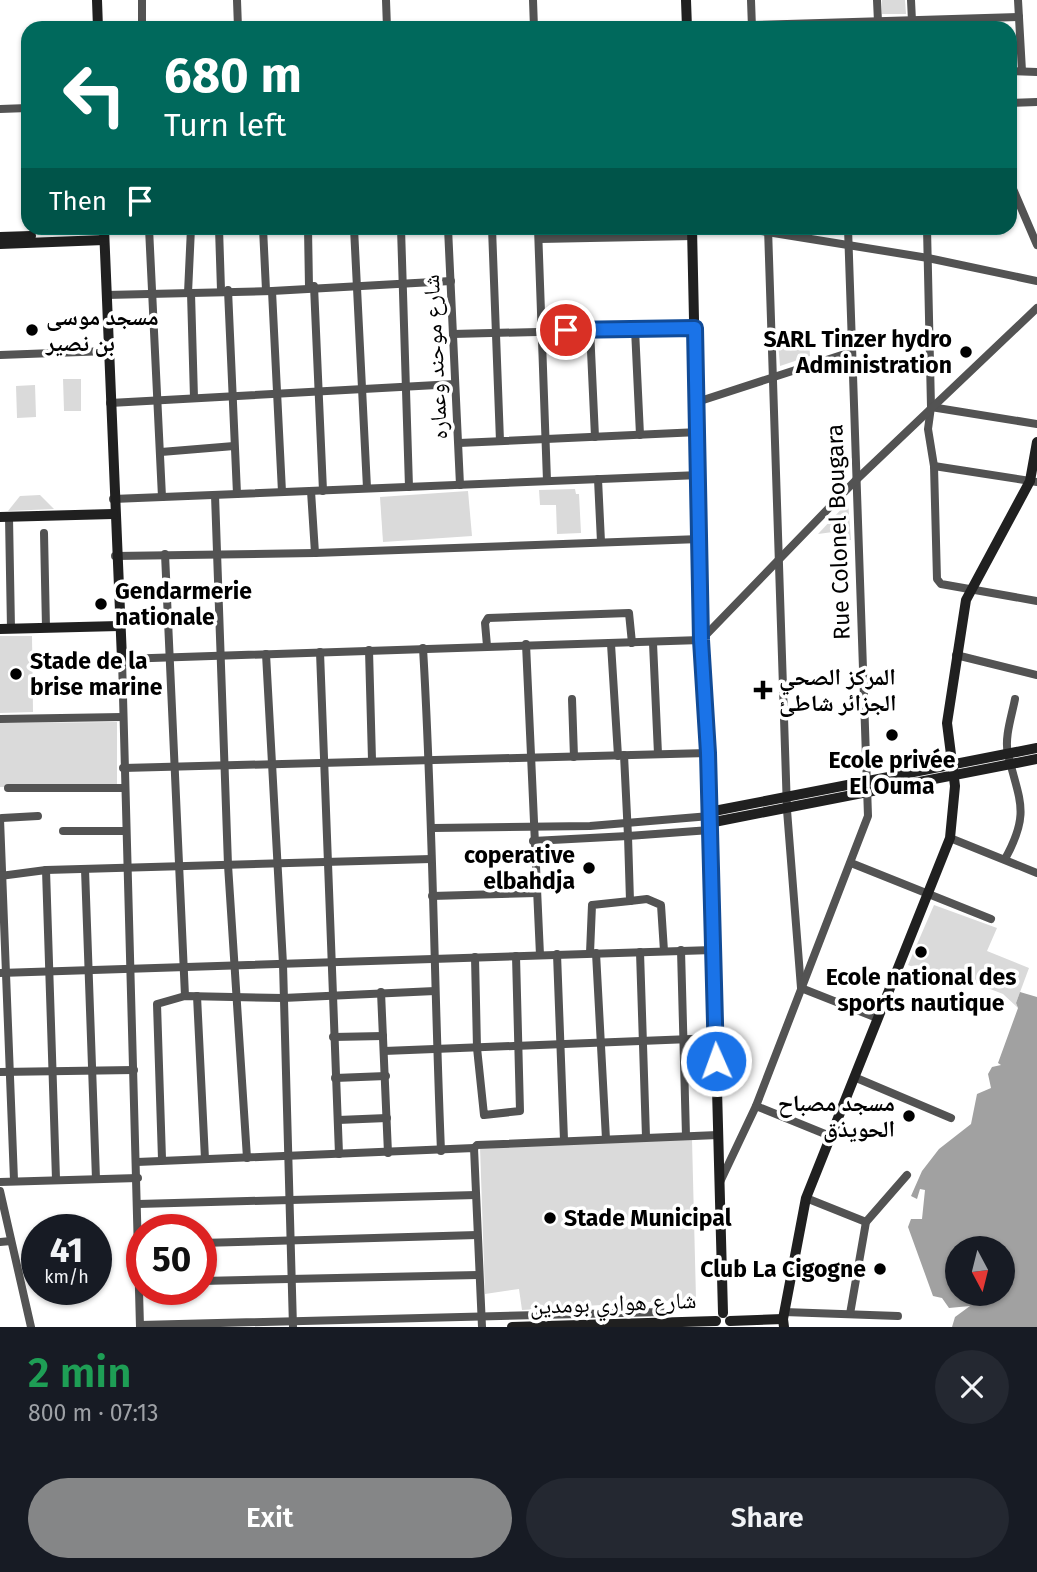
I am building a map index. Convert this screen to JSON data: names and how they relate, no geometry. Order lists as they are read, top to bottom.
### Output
{
  "streets": {
    "main road": ["شارع هواري بومدين"],
    "street": ["شارع موحند وعماره", "Rue Colonel Bougara"]
  },
  "places": {
    "other": [
      "مسجد موسى بن نصير",
      "SARL Tinzer hydro Administration",
      "Gendarmerie nationale",
      "Stade de la brise marine",
      "Ecole privée El Ouma",
      "coperative elbahdja",
      "Ecole national des sports nautique",
      "مسجد مصباح الحويذق",
      "Stade Municipal",
      "Club La Cigogne"
    ],
    "health": ["المركز الصحي الجزائر شاطئ"]
  },
  "north": "bottom",
  "page": {
    "turn": ["680 m", "Turn left"],
    "then": "Then",
    "speed": "41 km/h",
    "limit": "50",
    "heading": ["2 min", "800 m · 07:13"],
    "buttons": ["Exit", "Share"]
  }
}
